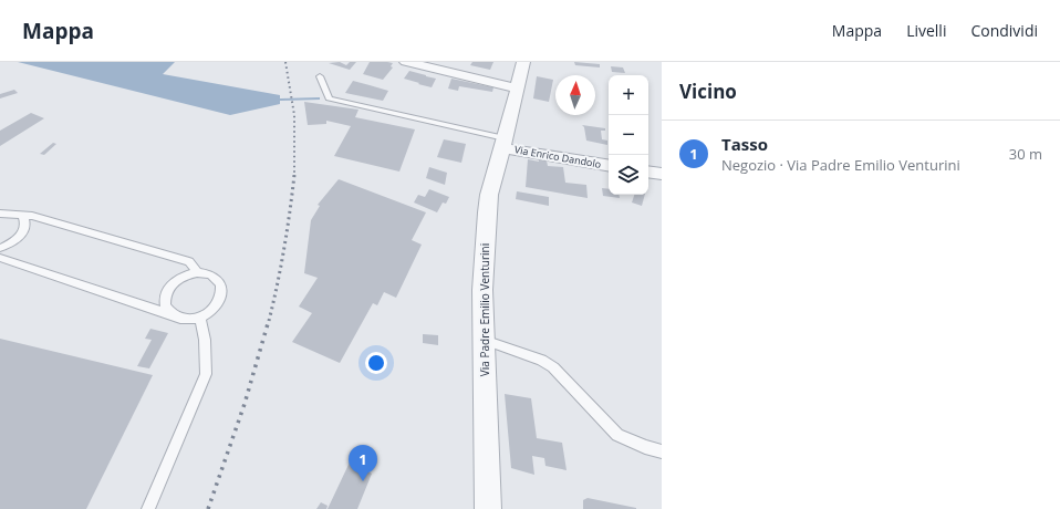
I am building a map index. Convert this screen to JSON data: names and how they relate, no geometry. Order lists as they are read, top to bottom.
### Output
{
  "streets": {
    "street": ["Via Enrico Dandolo", "Via Padre Emilio Venturini"]
  },
  "crossings": [
    ["Via Enrico Dandolo", "Via Padre Emilio Venturini"]
  ],
  "north": "top",
  "page": {
    "header": "Mappa",
    "nav": ["Mappa", "Livelli", "Condividi"],
    "heading": "Vicino",
    "map_buttons": ["+", "−"],
    "list": [
      {
        "mark": "1",
        "name": "Tasso",
        "note": "Negozio · Via Padre Emilio Venturini",
        "value": "30 m"
      }
    ],
    "pins": "1"
  }
}
